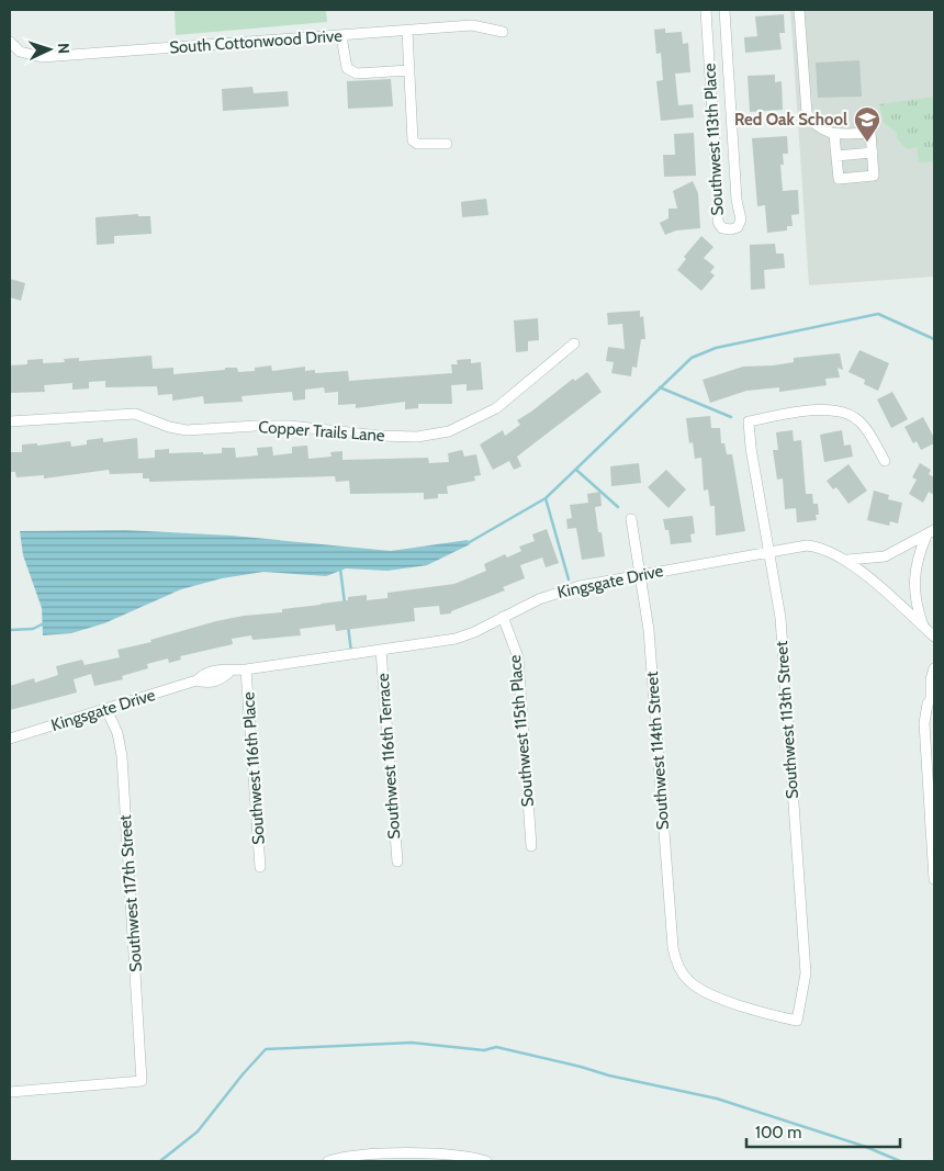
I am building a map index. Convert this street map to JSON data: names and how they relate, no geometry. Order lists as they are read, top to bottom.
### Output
{
  "streets": {
    "street": [
      "South Cottonwood Drive",
      "Southwest 113th Place",
      "Copper Trails Lane",
      "Kingsgate Drive",
      "Southwest 113th Street",
      "Southwest 115th Place",
      "Southwest 114th Street",
      "Southwest 116th Terrace",
      "Southwest 116th Place",
      "Southwest 117th Street"
    ]
  },
  "crossings": [
    ["Kingsgate Drive", "Southwest 113th Street"],
    ["Kingsgate Drive", "Southwest 115th Place"],
    ["Kingsgate Drive", "Southwest 114th Street"],
    ["Kingsgate Drive", "Southwest 116th Terrace"],
    ["Kingsgate Drive", "Southwest 116th Place"],
    ["Kingsgate Drive", "Southwest 117th Street"],
    ["Southwest 113th Street", "Southwest 114th Street"]
  ],
  "places": {
    "school or university": ["Red Oak School"]
  },
  "scale_bar": "100 m",
  "north": "right"
}
